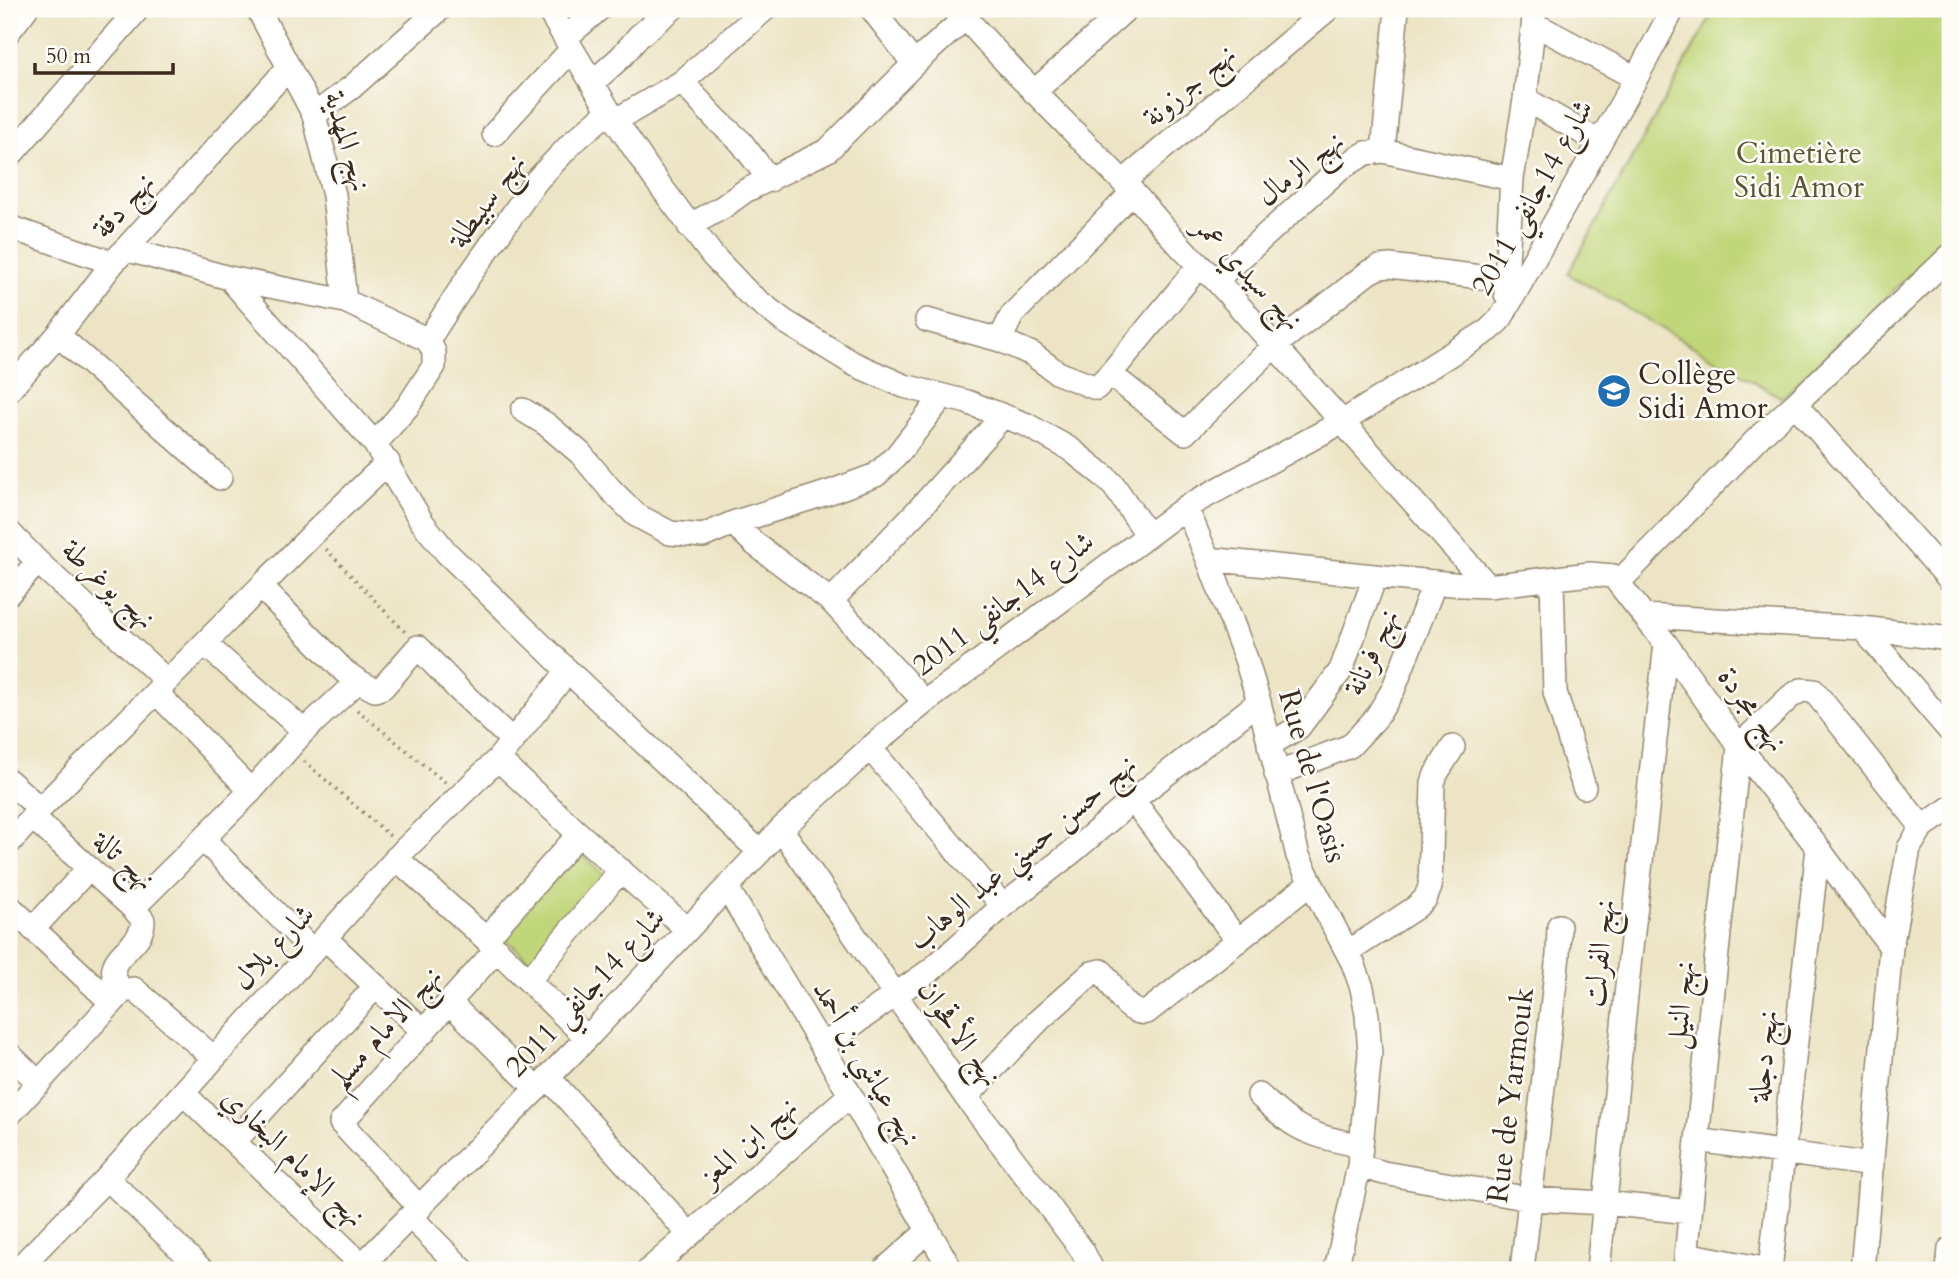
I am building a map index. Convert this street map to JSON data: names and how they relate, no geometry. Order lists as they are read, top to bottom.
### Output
{
  "streets": {
    "street": [
      "نهج جرزونة",
      "نهج المهدية",
      "نهج الرمال",
      "شارع 14جانفي 2011",
      "نهج سبيطلة",
      "نهج دقة",
      "نهج سيدي عمر",
      "نهج يوغرطة",
      "نهج فرنانة",
      "نهج مجردة",
      "Rue de l'Oasis",
      "نهج حسن حسني عبد الوهاب",
      "نهج تالة",
      "شارع بلال",
      "نهج الفرلت",
      "نهج النيل",
      "نهج الامام مسلم",
      "نهج الأقحوان",
      "نهج دجلة",
      "نهج عياشي بن أحمد",
      "Rue de Yarmouk",
      "نهج ابن المعز",
      "نهج الإمام البخاري"
    ]
  },
  "crossings": [
    ["نهج جرزونة", "نهج سيدي عمر"],
    ["نهج المهدية", "نهج دقة"],
    ["نهج الرمال", "نهج سيدي عمر"],
    ["شارع 14جانفي 2011", "نهج سيدي عمر"],
    ["شارع 14جانفي 2011", "Rue de l'Oasis"],
    ["شارع 14جانفي 2011", "نهج الامام مسلم"],
    ["شارع 14جانفي 2011", "نهج الأقحوان"],
    ["شارع 14جانفي 2011", "نهج عياشي بن أحمد"],
    ["شارع 14جانفي 2011", "نهج الإمام البخاري"],
    ["نهج فرنانة", "Rue de l'Oasis"],
    ["نهج مجردة", "نهج الفرلت"],
    ["نهج مجردة", "نهج النيل"],
    ["نهج مجردة", "نهج دجلة"],
    ["Rue de l'Oasis", "نهج حسن حسني عبد الوهاب"],
    ["نهج حسن حسني عبد الوهاب", "نهج الأقحوان"],
    ["نهج حسن حسني عبد الوهاب", "نهج عياشي بن أحمد"],
    ["شارع بلال", "نهج الإمام البخاري"],
    ["نهج عياشي بن أحمد", "نهج ابن المعز"]
  ],
  "parks": ["Cimetière Sidi Amor"],
  "places": {
    "school or university": ["Collège Sidi Amor"]
  },
  "scale_bar": "50 m"
}
